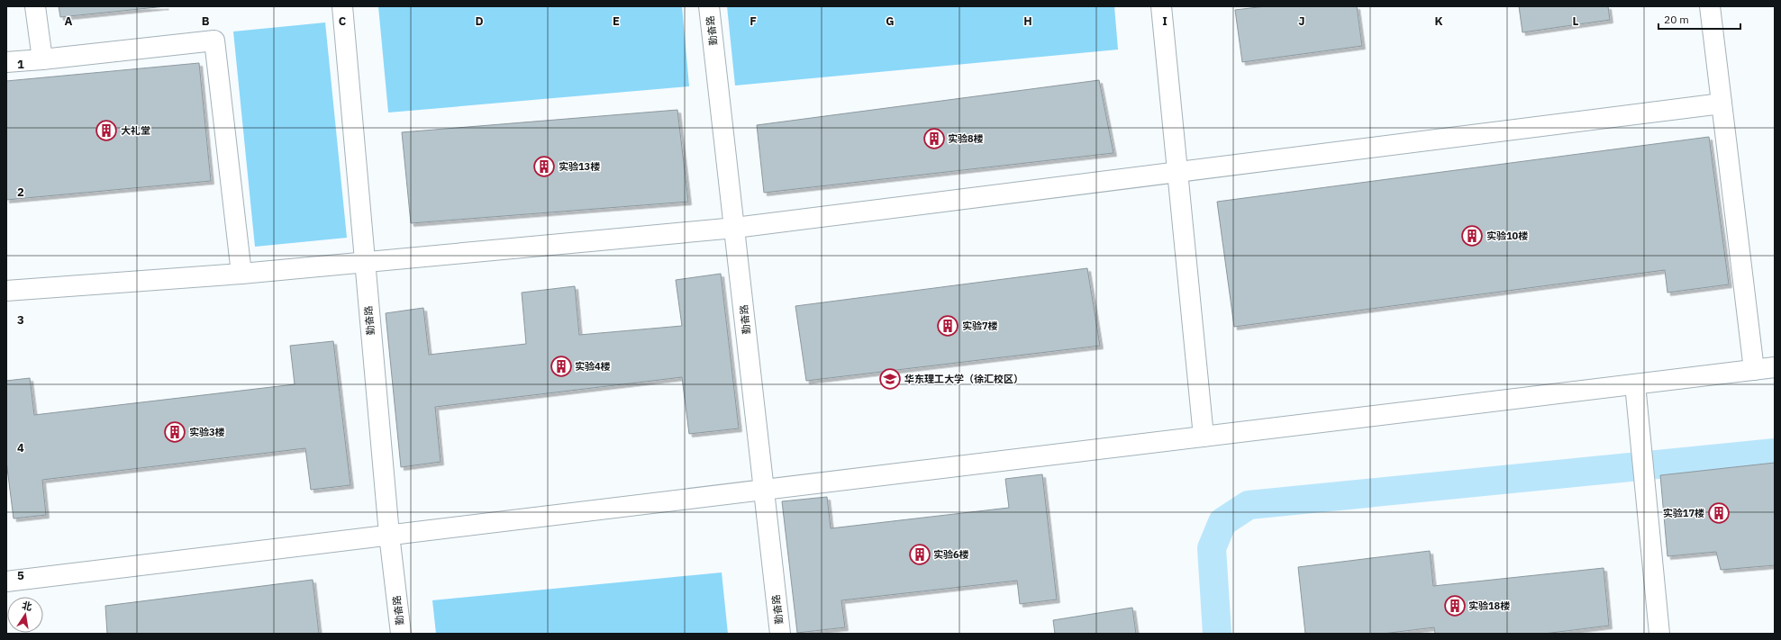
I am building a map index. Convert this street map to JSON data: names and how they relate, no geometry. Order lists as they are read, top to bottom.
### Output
{
  "streets": {
    "street": ["勤奋路"]
  },
  "places": {
    "building": [
      "大礼堂",
      "实验8楼",
      "实验13楼",
      "实验10楼",
      "实验7楼",
      "实验4楼",
      "实验3楼",
      "实验17楼",
      "实验6楼",
      "实验18楼"
    ],
    "school or university": ["华东理工大学（徐汇校区）"]
  },
  "scale_bar": "20 m",
  "north": "top",
  "grid": {
    "columns": [
      "A",
      "B",
      "C",
      "D",
      "E",
      "F",
      "G",
      "H",
      "I",
      "J",
      "K",
      "L"
    ],
    "rows": [
      "1",
      "2",
      "3",
      "4",
      "5"
    ]
  }
}
